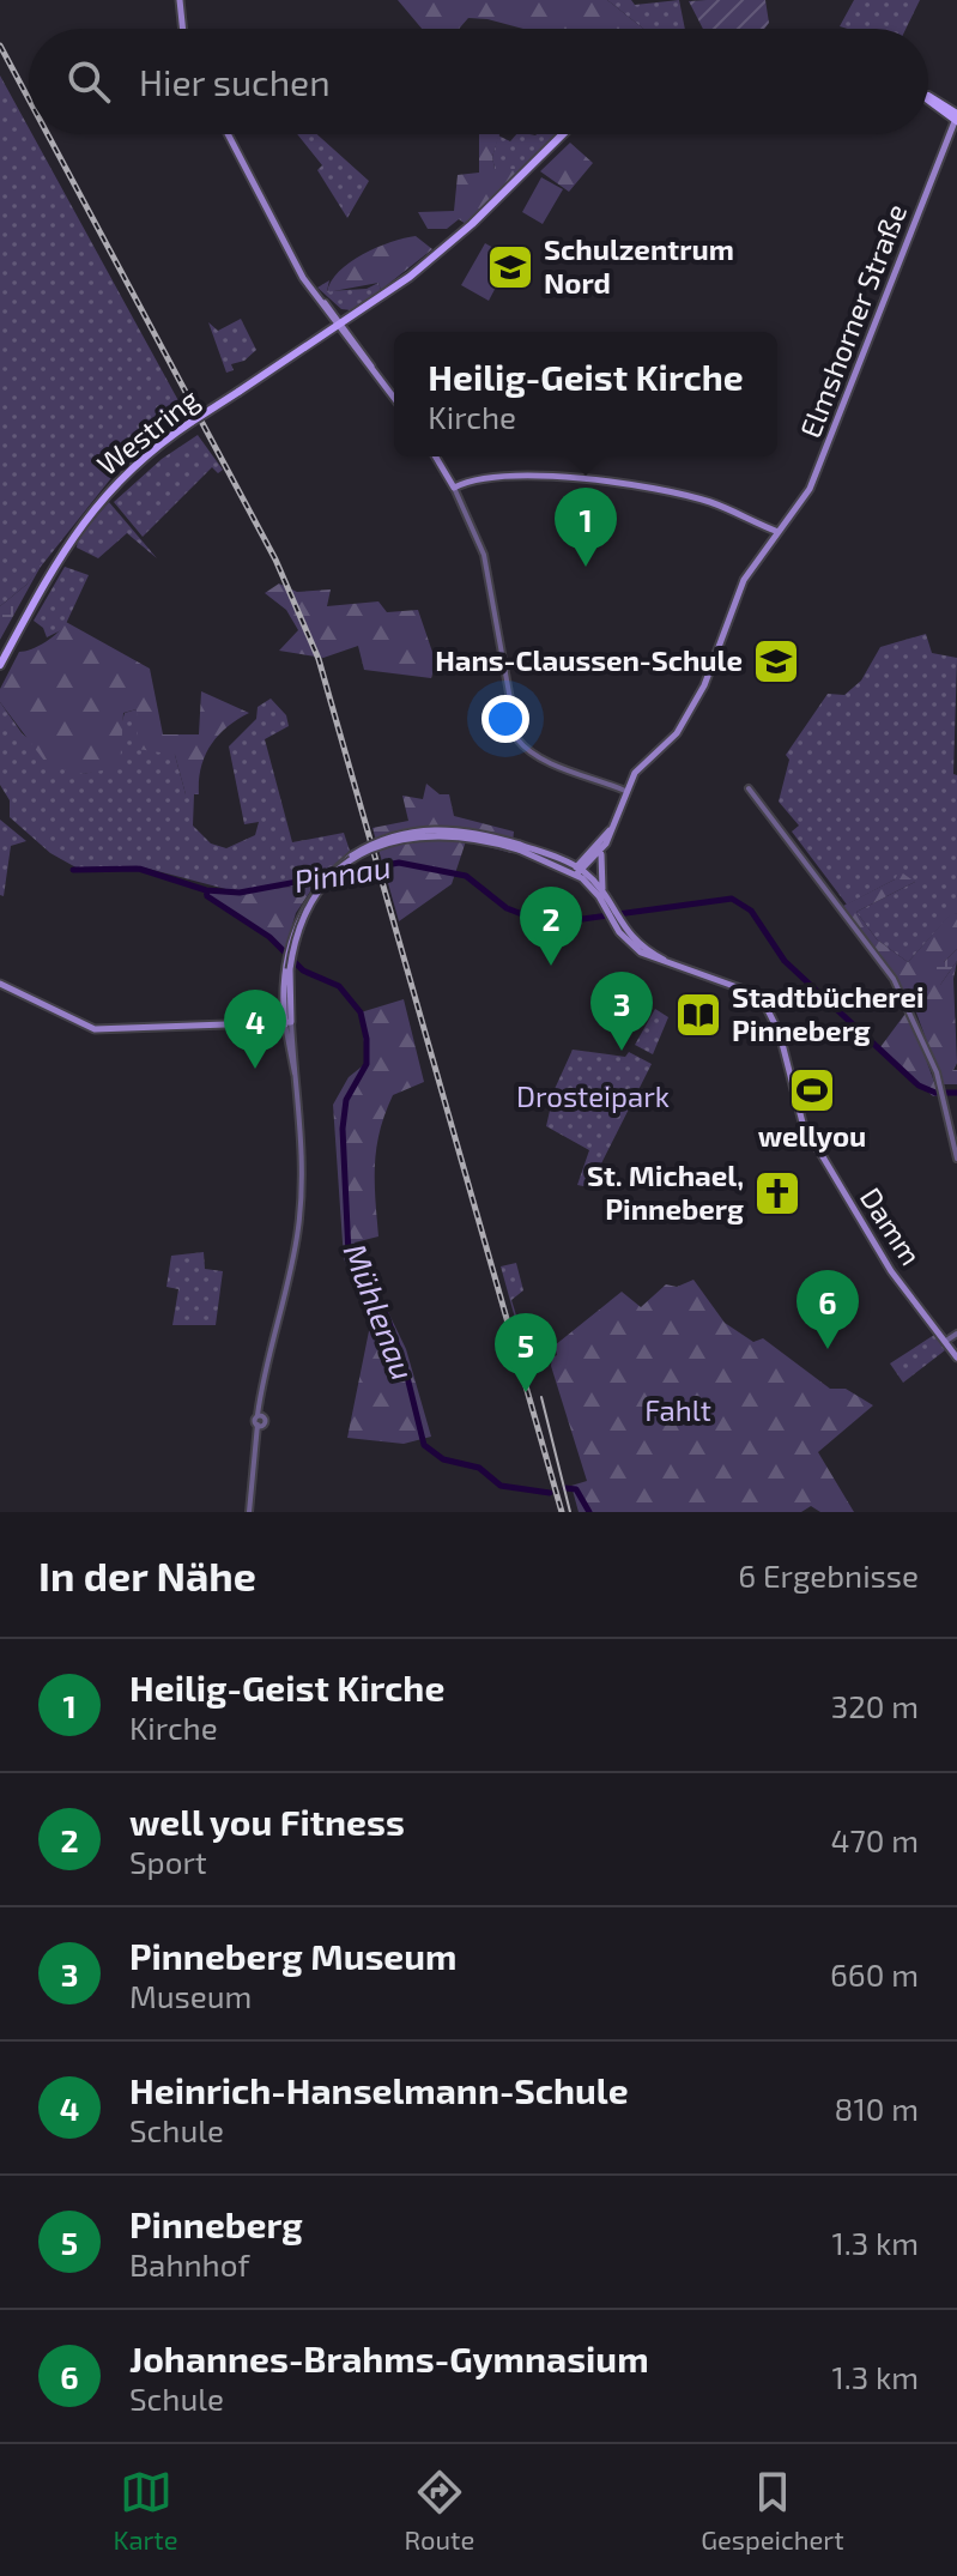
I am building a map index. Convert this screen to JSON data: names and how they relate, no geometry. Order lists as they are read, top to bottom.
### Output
{
  "streets": {
    "main road": ["Elmshorner Straße", "Westring", "Damm"]
  },
  "water": ["Pinnau", "Mühlenau"],
  "parks": ["Drosteipark", "Fahlt"],
  "places": {
    "school or university": ["Schulzentrum Nord", "Hans-Claussen-Schule"],
    "library": ["Stadtbücherei Pinneberg"],
    "sports": ["wellyou"],
    "church": ["St. Michael, Pinneberg"]
  },
  "page": {
    "search": "Hier suchen",
    "popup": ["Heilig-Geist Kirche", "Kirche"],
    "pins": [
      "1",
      "2",
      "3",
      "4",
      "6",
      "5"
    ],
    "heading": ["In der Nähe", "6 Ergebnisse"],
    "list": [
      {
        "mark": "1",
        "name": "Heilig-Geist Kirche",
        "note": "Kirche",
        "value": "320 m"
      },
      {
        "mark": "2",
        "name": "well you Fitness",
        "note": "Sport",
        "value": "470 m"
      },
      {
        "mark": "3",
        "name": "Pinneberg Museum",
        "note": "Museum",
        "value": "660 m"
      },
      {
        "mark": "4",
        "name": "Heinrich-Hanselmann-Schule",
        "note": "Schule",
        "value": "810 m"
      },
      {
        "mark": "5",
        "name": "Pinneberg",
        "note": "Bahnhof",
        "value": "1.3 km"
      },
      {
        "mark": "6",
        "name": "Johannes-Brahms-Gymnasium",
        "note": "Schule",
        "value": "1.3 km"
      }
    ],
    "nav": ["Karte", "Route", "Gespeichert"]
  }
}
